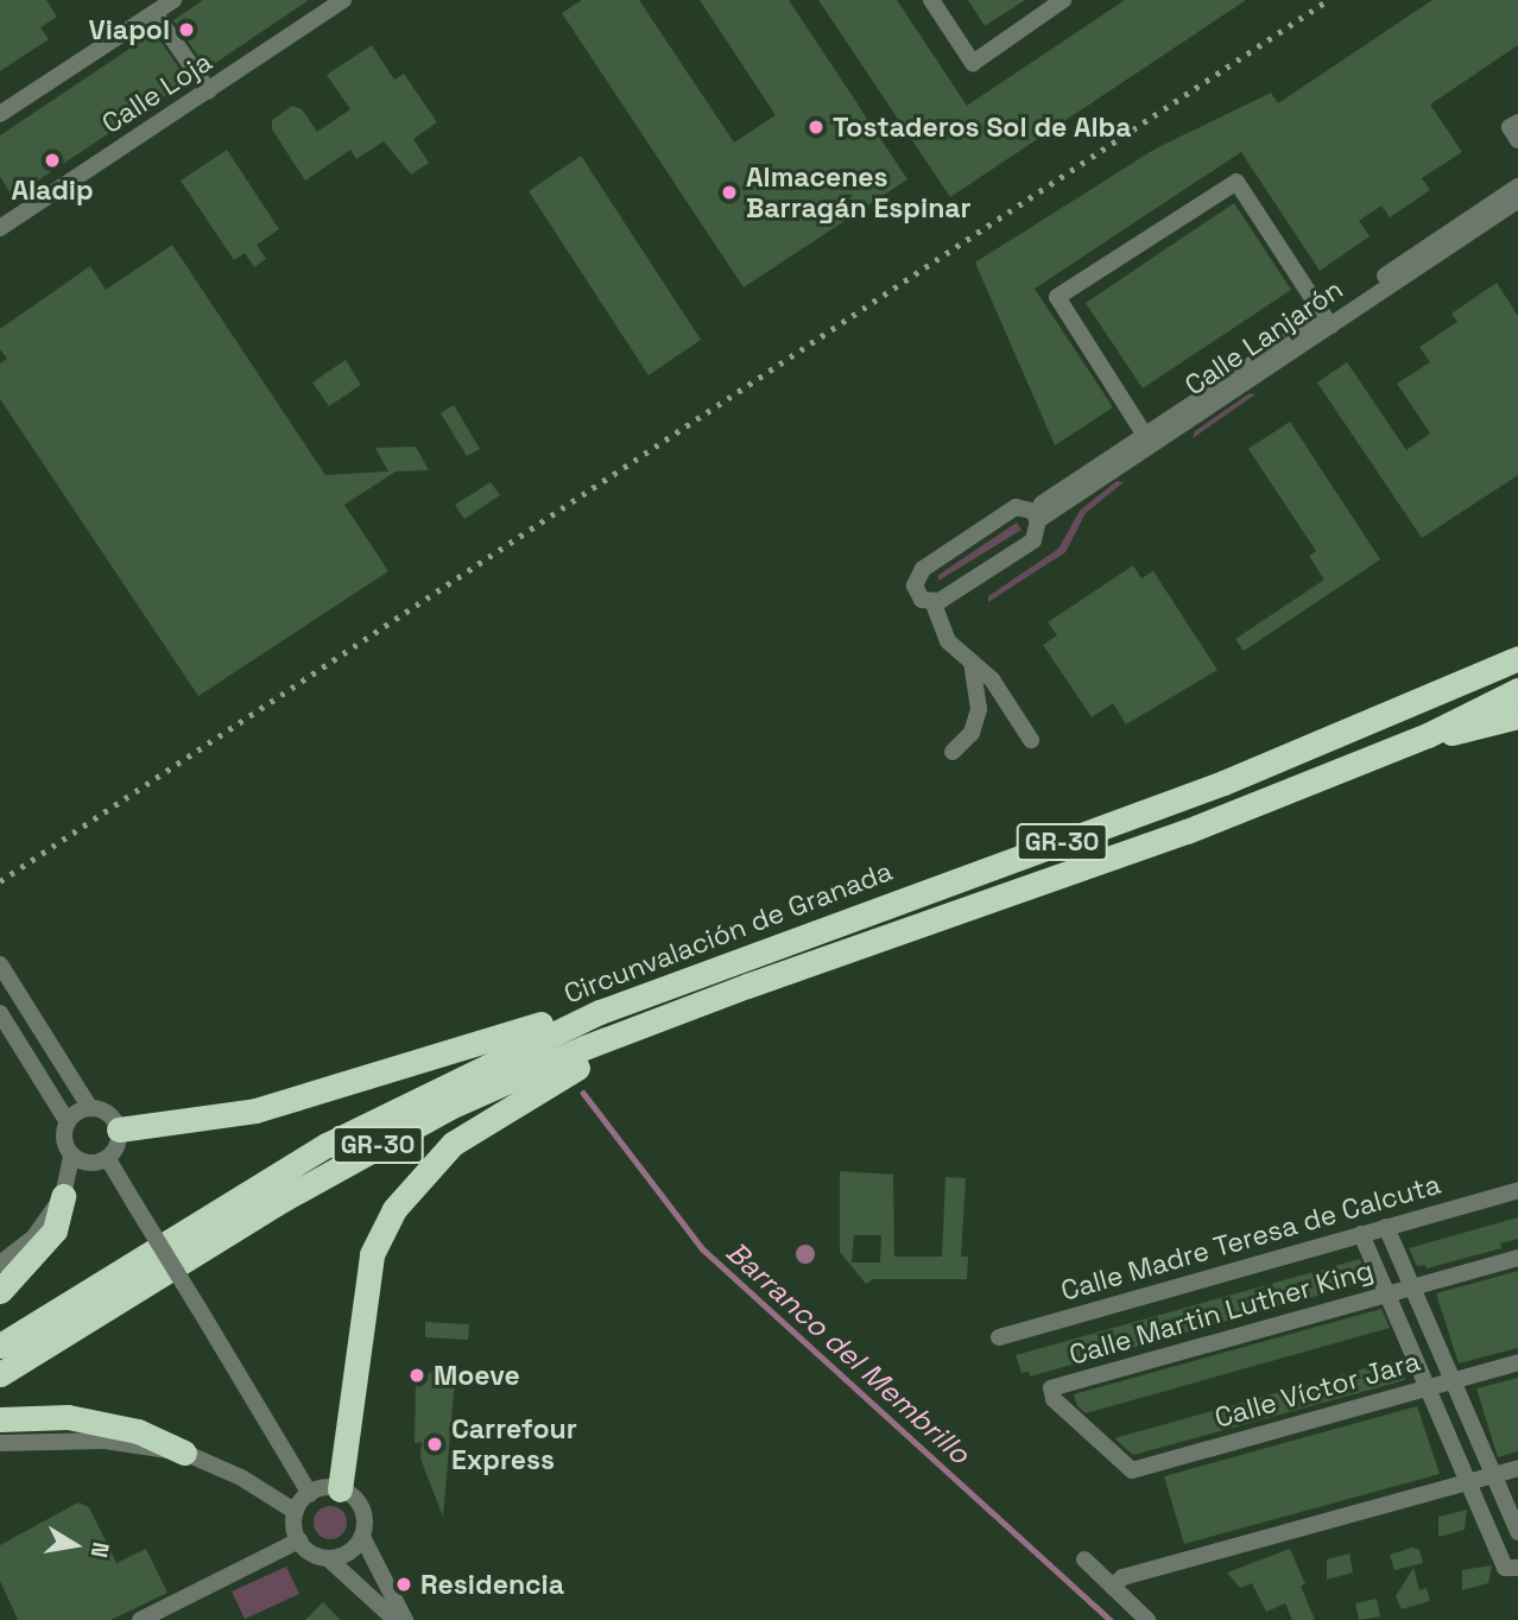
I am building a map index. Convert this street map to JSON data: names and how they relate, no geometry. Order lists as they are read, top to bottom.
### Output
{
  "streets": {
    "highway": ["GR-30", "Circunvalación de Granada"],
    "street": [
      "Calle Loja",
      "Calle Lanjarón",
      "Calle Madre Teresa de Calcuta",
      "Calle Martin Luther King",
      "Calle Víctor Jara"
    ]
  },
  "crossings": [
    ["Calle Martin Luther King", "Calle Víctor Jara"]
  ],
  "water": ["Barranco del Membrillo"],
  "places": [
    "Viapol",
    "Tostaderos Sol de Alba",
    "Aladip",
    "Almacenes Barragán Espinar",
    "Moeve",
    "Carrefour Express",
    "Residencia"
  ],
  "north": "right"
}
